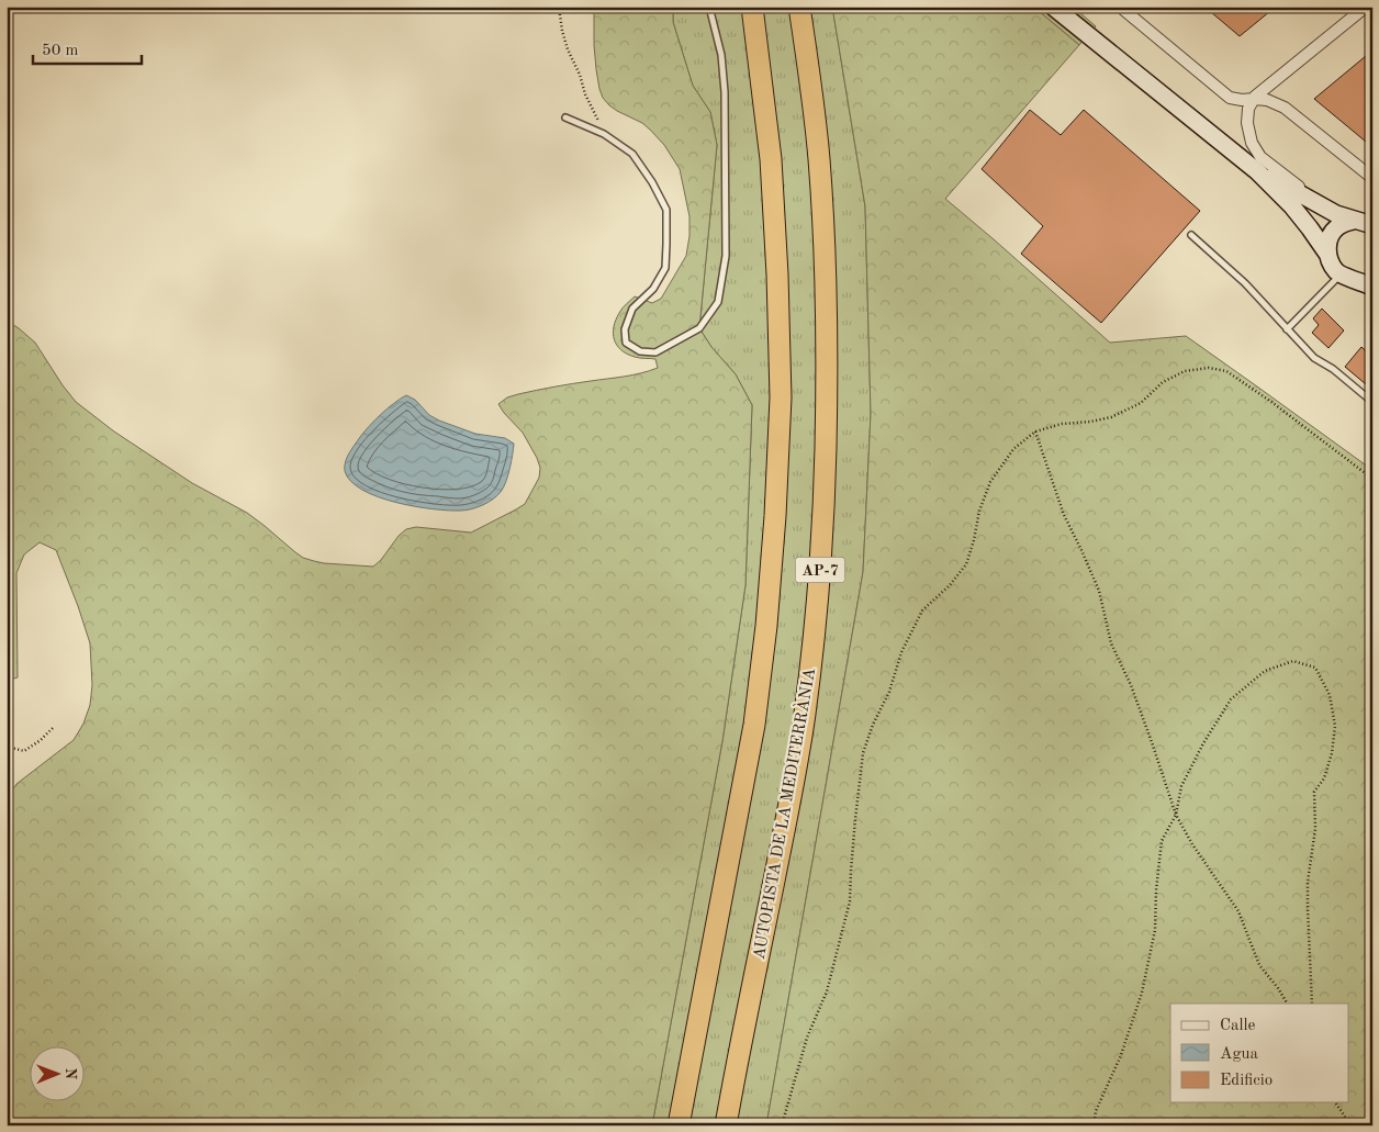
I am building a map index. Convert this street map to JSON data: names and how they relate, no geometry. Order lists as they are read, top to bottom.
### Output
{
  "streets": {
    "highway": ["AP-7", "AUTOPISTA DE LA MEDITERRÀNIA"]
  },
  "legend": ["Calle", "Agua", "Edificio"],
  "scale_bar": "50 m",
  "north": "right"
}
